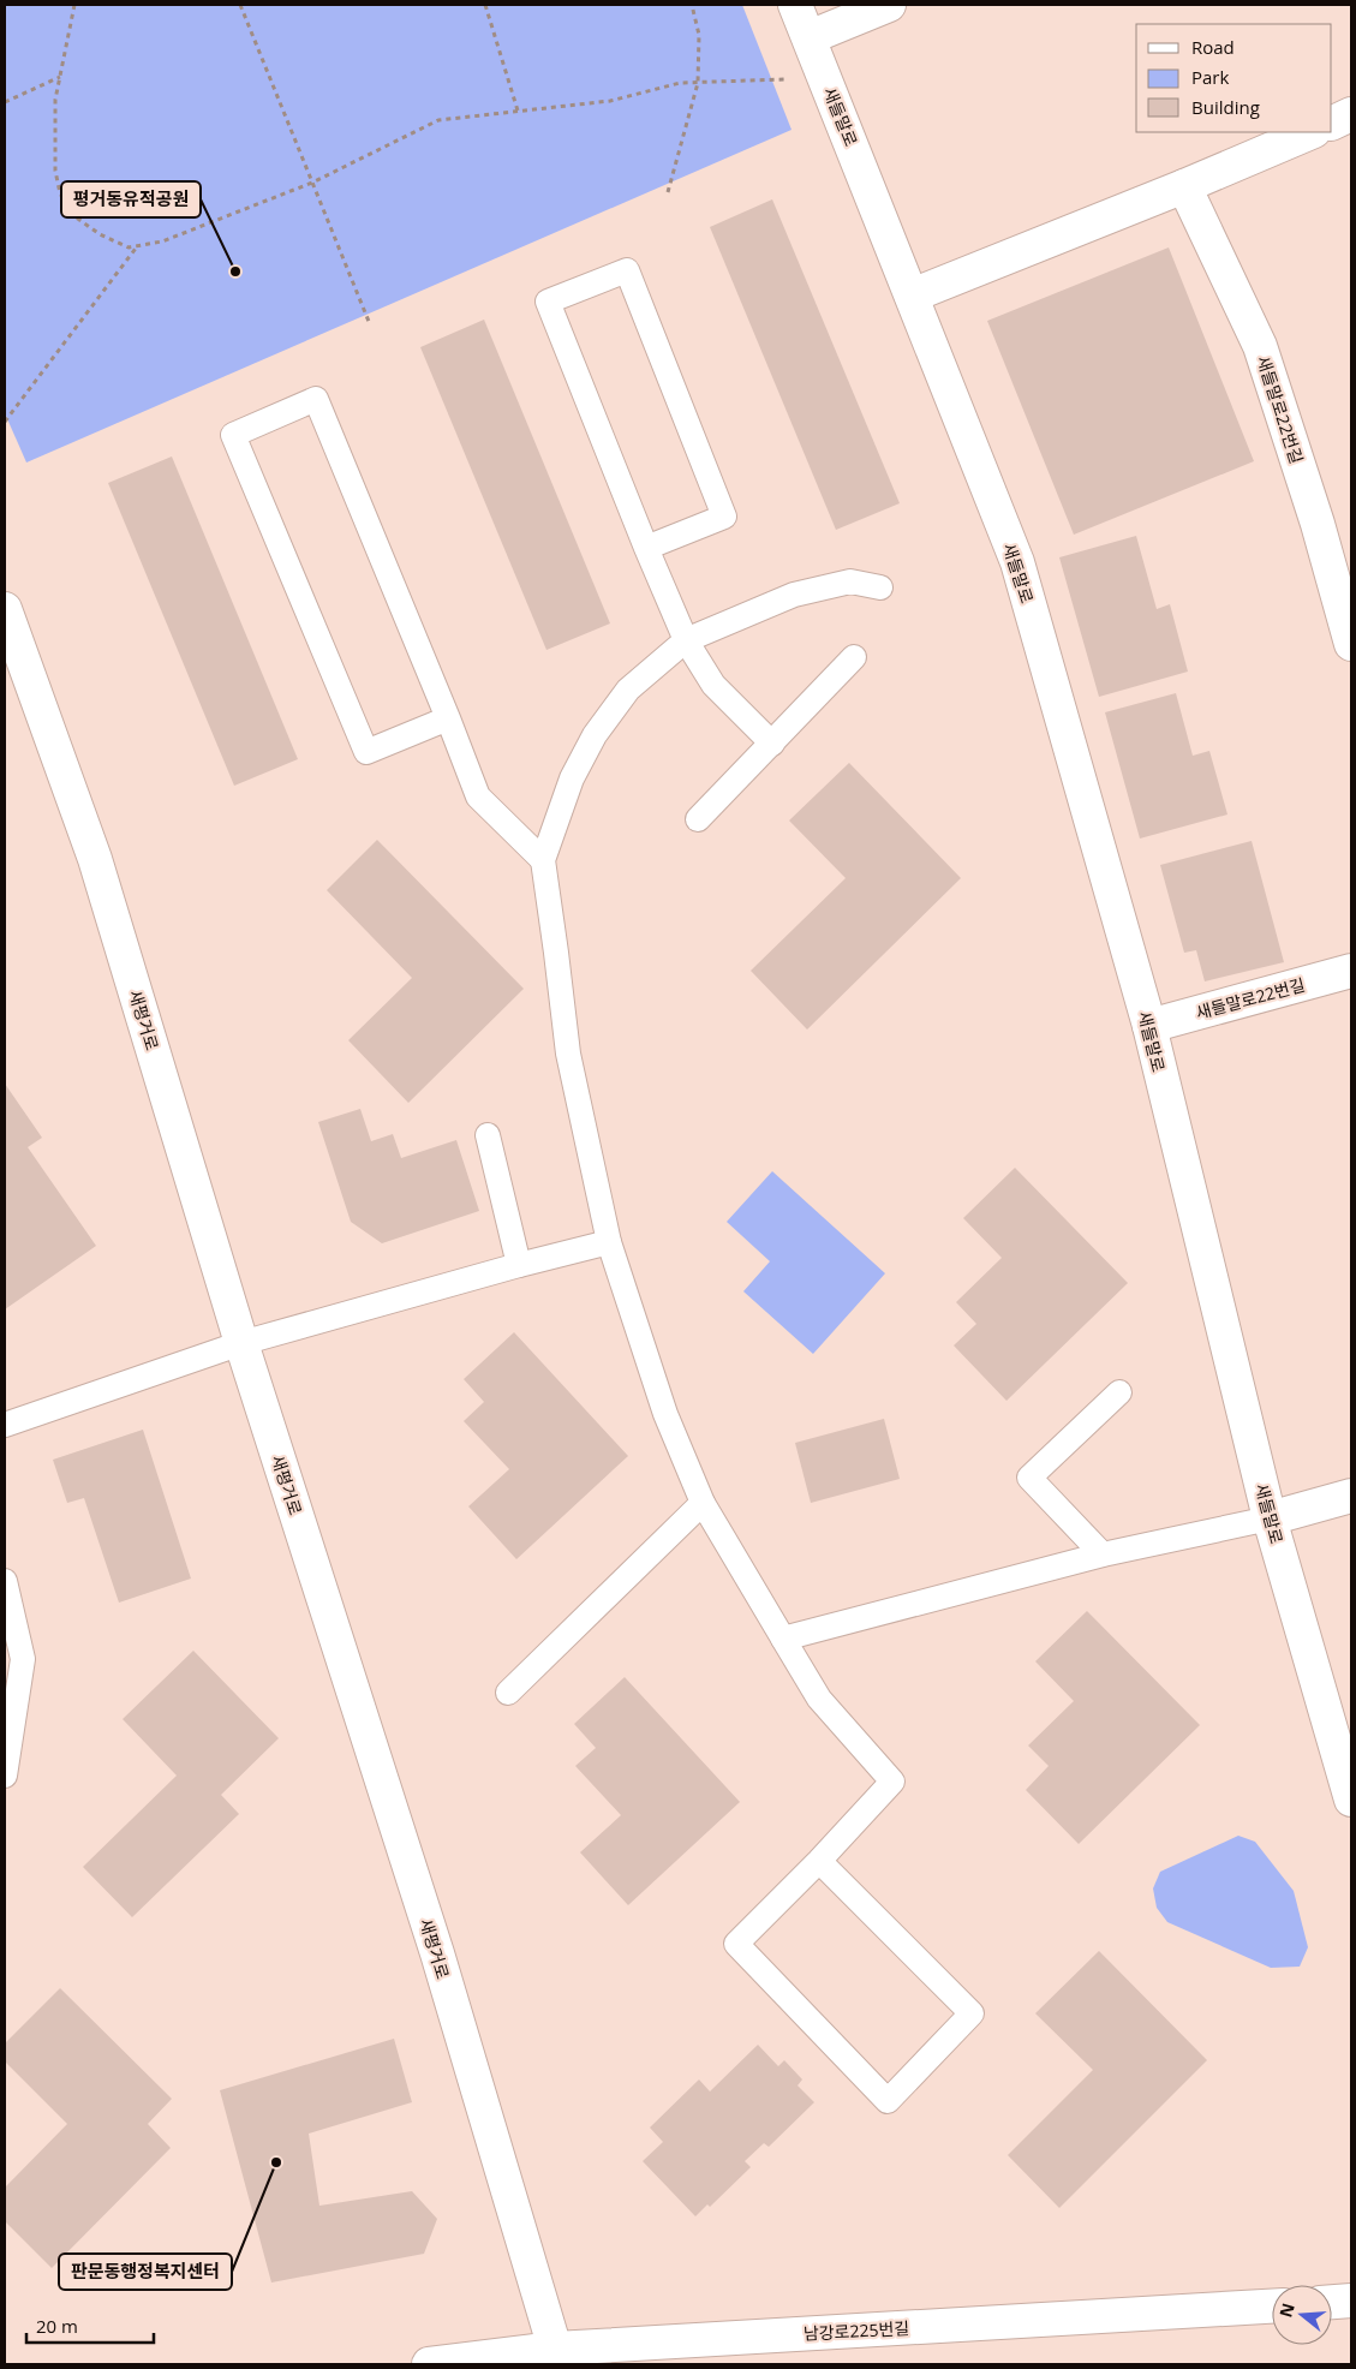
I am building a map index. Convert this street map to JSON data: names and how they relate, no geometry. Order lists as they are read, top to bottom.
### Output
{
  "streets": {
    "street": [
      "새들말로",
      "새들말로22번길",
      "새평거로",
      "남강로225번길"
    ]
  },
  "crossings": [
    ["새들말로", "새들말로22번길"],
    ["새평거로", "남강로225번길"]
  ],
  "places": ["평거동유적공원", "판문동행정복지센터"],
  "legend": ["Road", "Park", "Building"],
  "scale_bar": "20 m",
  "north": "left"
}
